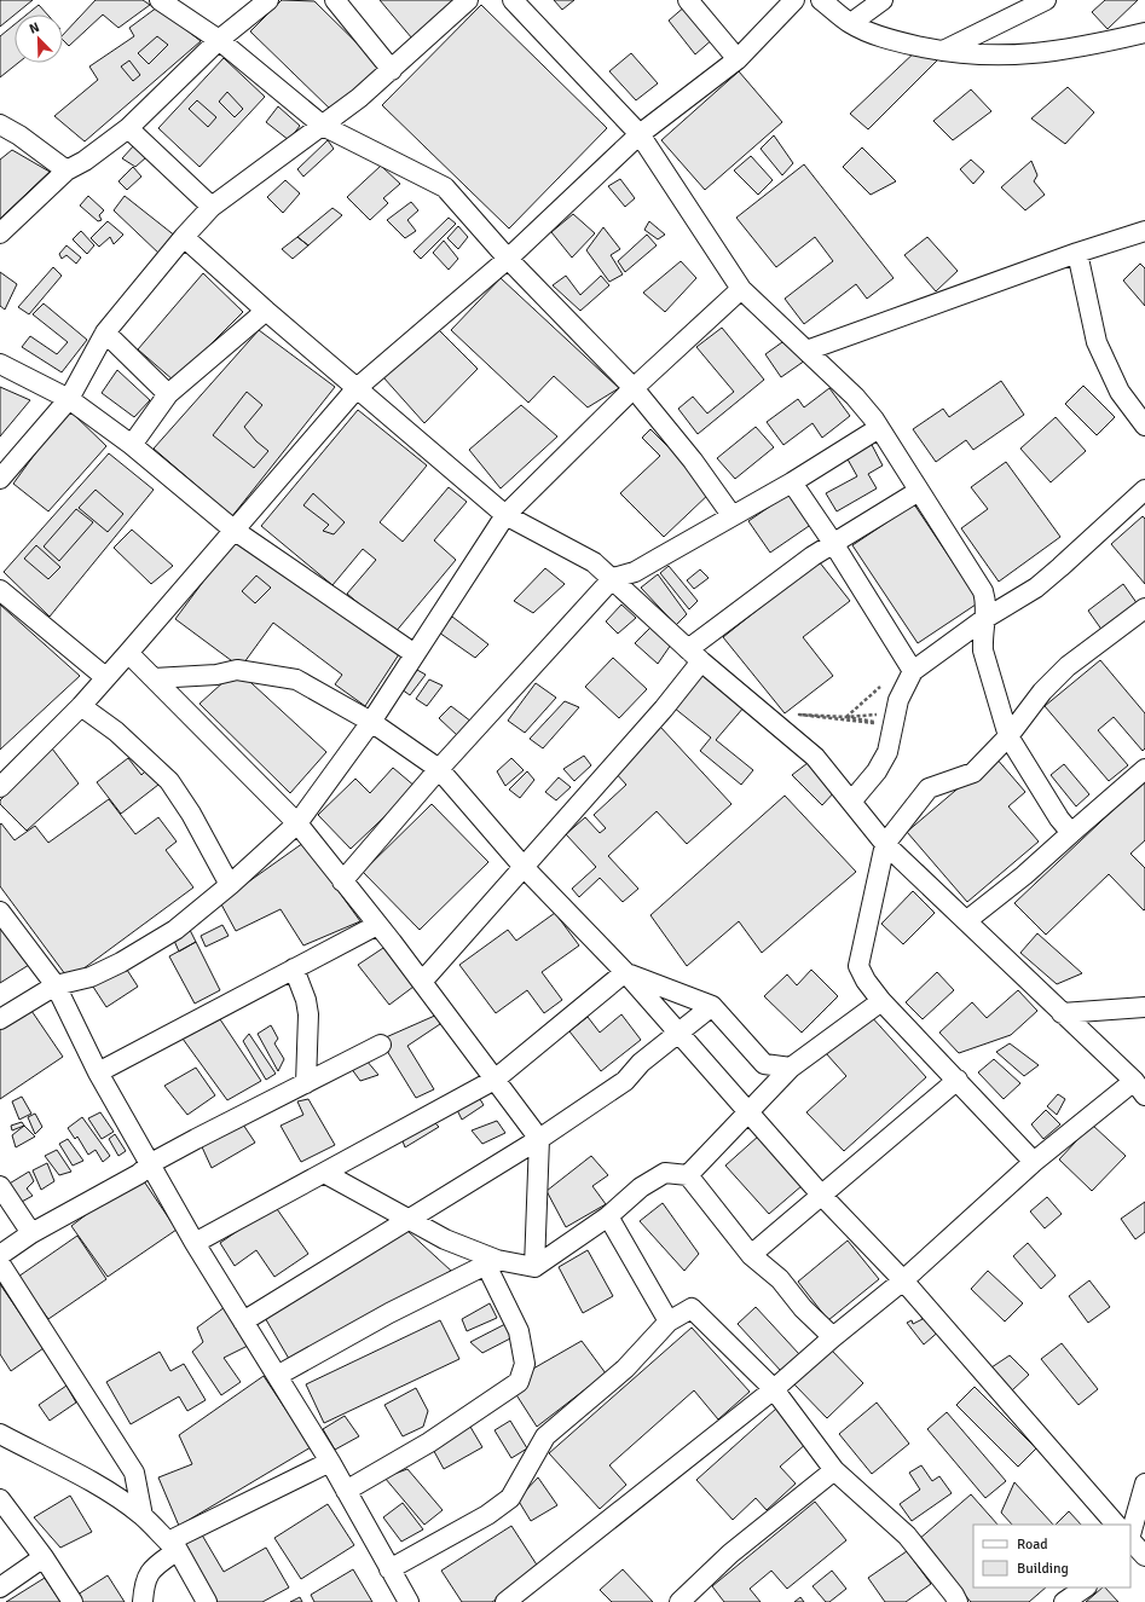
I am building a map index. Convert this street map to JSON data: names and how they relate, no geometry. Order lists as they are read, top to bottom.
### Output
{
  "legend": ["Road", "Building"],
  "north": "top left"
}
